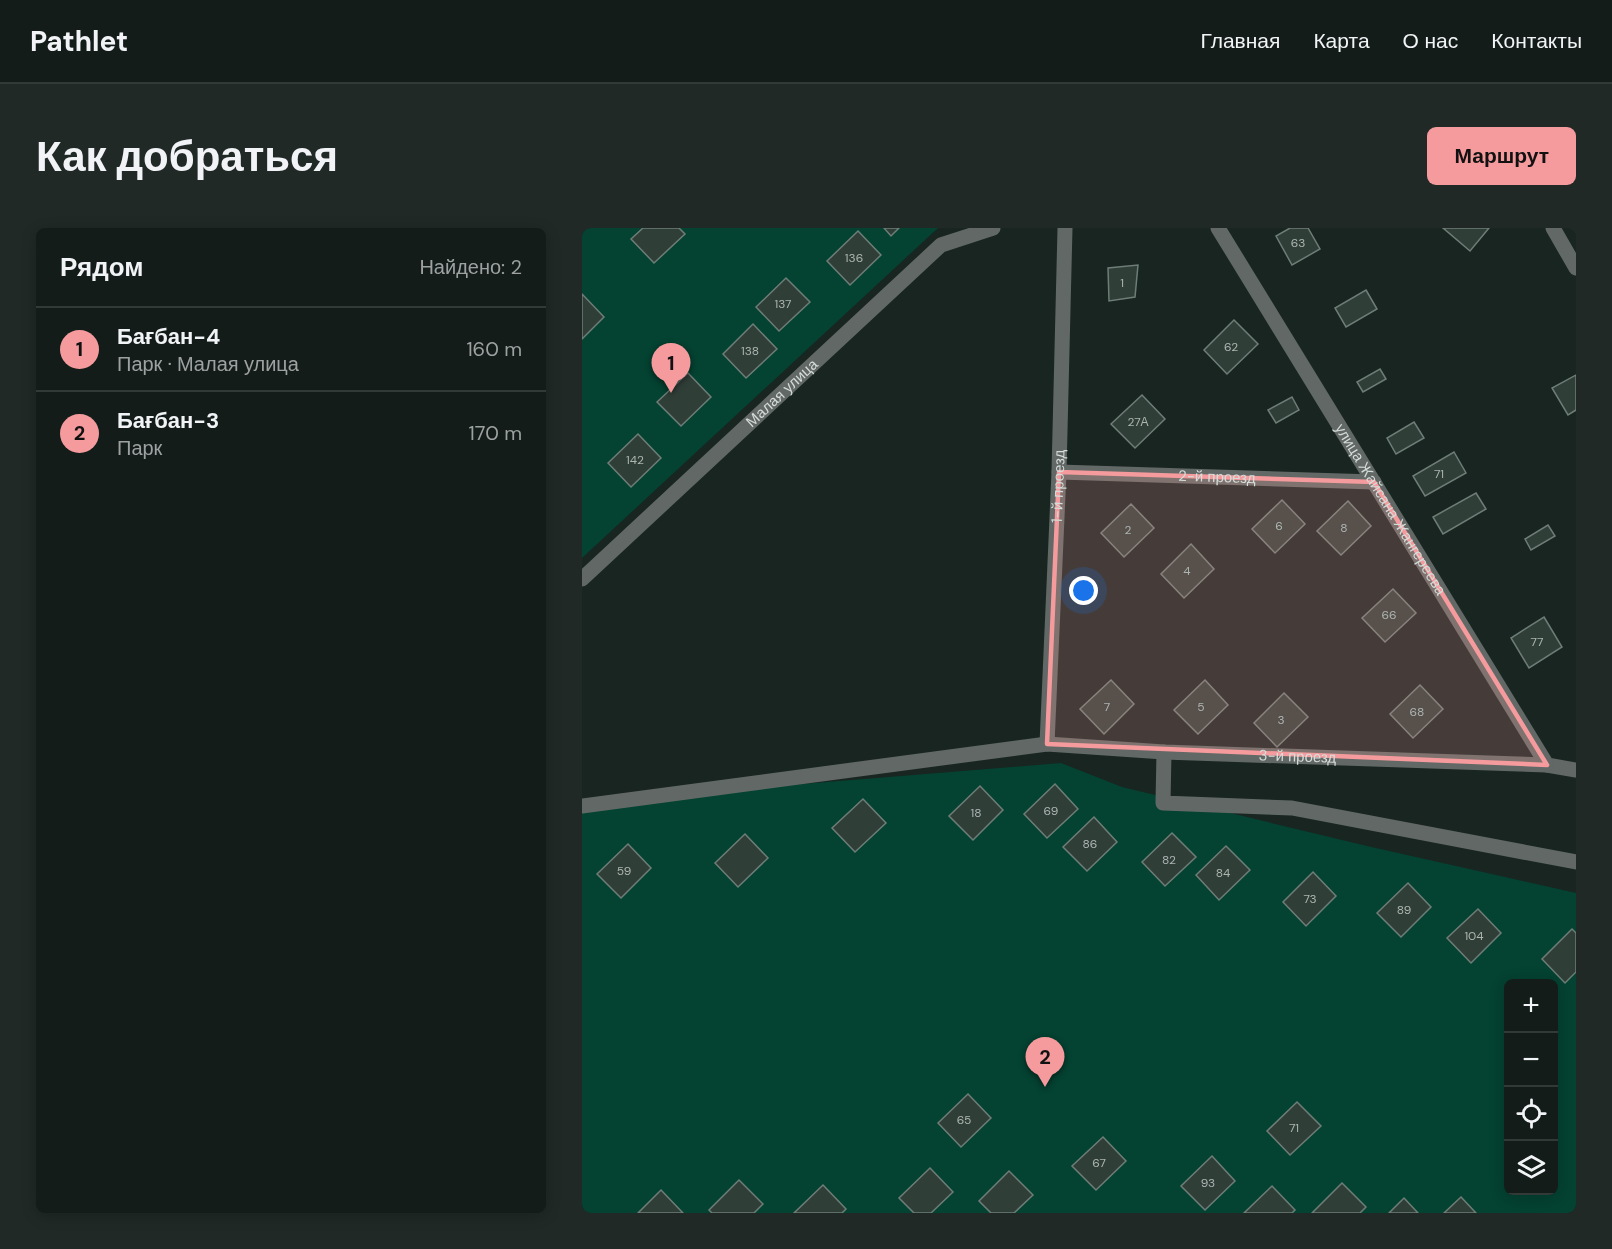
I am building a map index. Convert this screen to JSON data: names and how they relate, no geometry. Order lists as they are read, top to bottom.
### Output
{
  "streets": {
    "street": [
      "Малая улица",
      "2-й проезд",
      "1-й проезд",
      "улица Жайсана Жангереева",
      "3-й проезд"
    ]
  },
  "crossings": [
    ["2-й проезд", "1-й проезд"],
    ["2-й проезд", "улица Жайсана Жангереева"],
    ["1-й проезд", "3-й проезд"],
    ["улица Жайсана Жангереева", "3-й проезд"]
  ],
  "house_numbers": [
    "63",
    "136",
    "1",
    "137",
    "62",
    "138",
    "27А",
    "142",
    "71",
    "6",
    "8",
    "2",
    "4",
    "66",
    "77",
    "7",
    "5",
    "68",
    "3",
    "69",
    "18",
    "86",
    "82",
    "59",
    "84",
    "73",
    "89",
    "104",
    "65",
    "71",
    "67",
    "93"
  ],
  "page": {
    "header": "Pathlet",
    "nav": [
      "Главная",
      "Карта",
      "О нас",
      "Контакты"
    ],
    "buttons": "Маршрут",
    "title": "Как добраться",
    "heading": ["Рядом", "Найдено: 2"],
    "list": [
      {
        "mark": "1",
        "name": "Бағбан-4",
        "note": "Парк · Малая улица",
        "value": "160 m"
      },
      {
        "mark": "2",
        "name": "Бағбан-3",
        "note": "Парк",
        "value": "170 m"
      }
    ],
    "pins": ["1", "2"],
    "map_buttons": ["+", "−"]
  }
}
